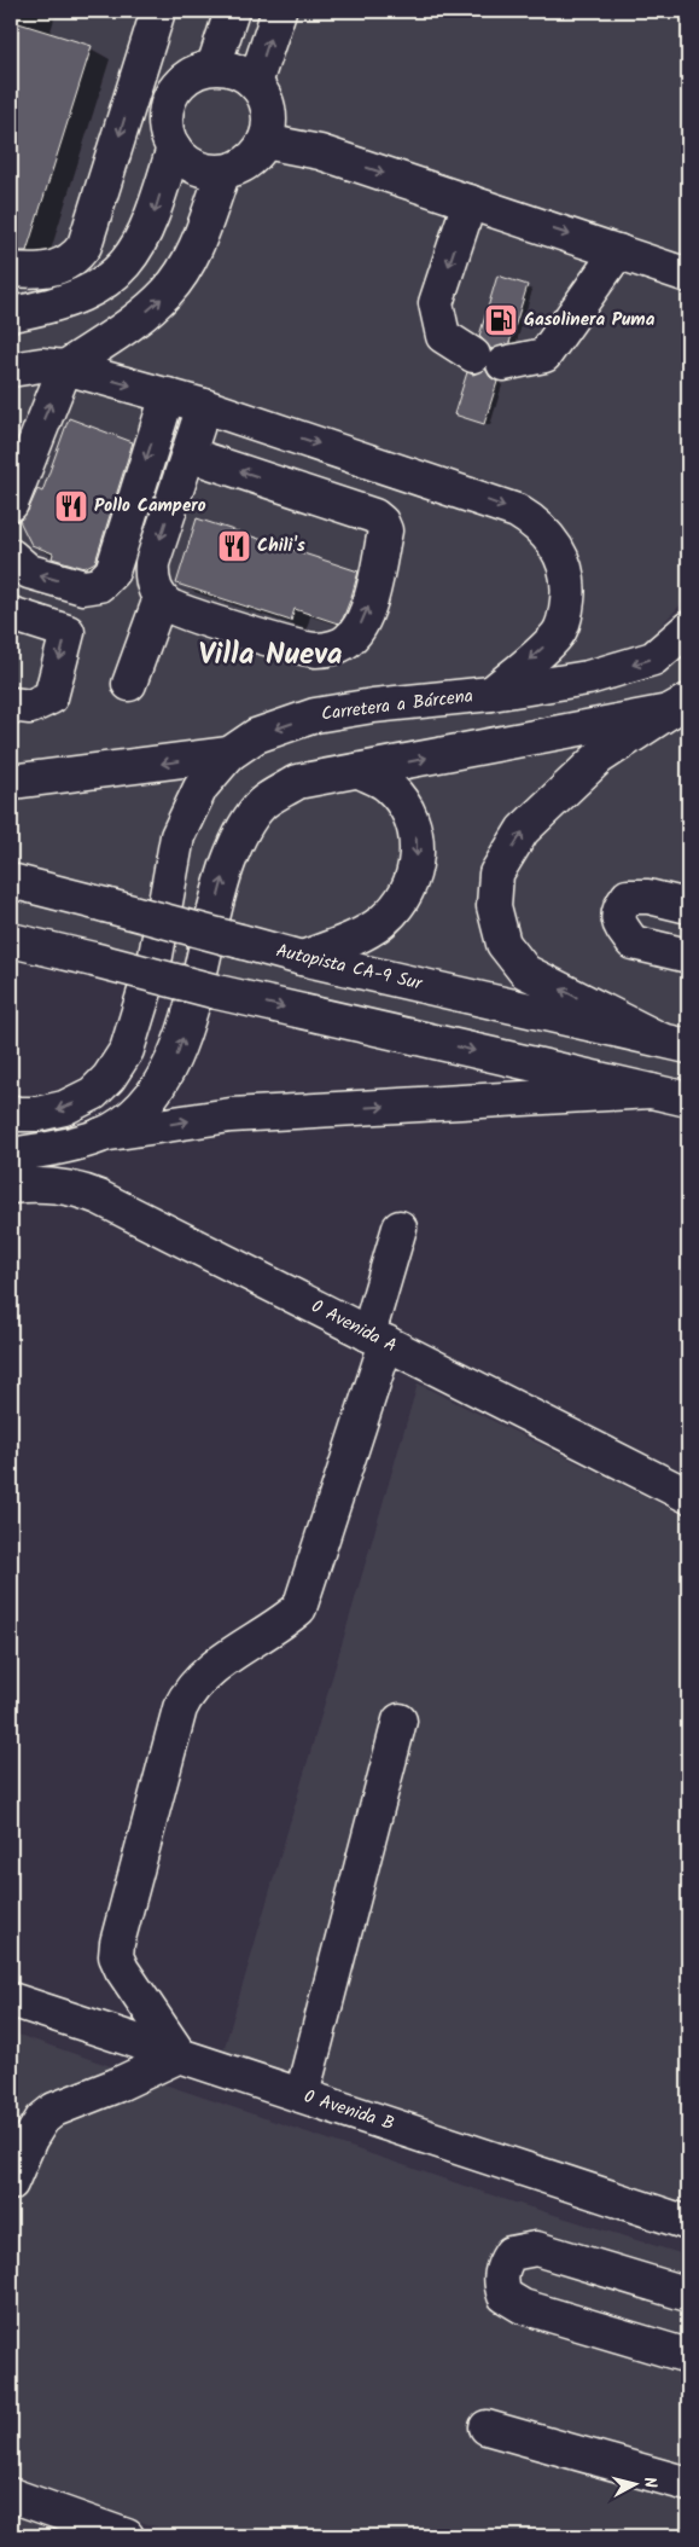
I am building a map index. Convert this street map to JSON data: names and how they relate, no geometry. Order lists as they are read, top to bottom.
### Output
{
  "streets": {
    "main road": [
      "Carretera a Bárcena",
      "Autopista CA-9 Sur",
      "0 Avenida A",
      "0 Avenida B"
    ]
  },
  "districts": ["Villa Nueva"],
  "places": {
    "fuel station": ["Gasolinera Puma"],
    "restaurant": ["Pollo Campero", "Chili's"]
  },
  "north": "right"
}
